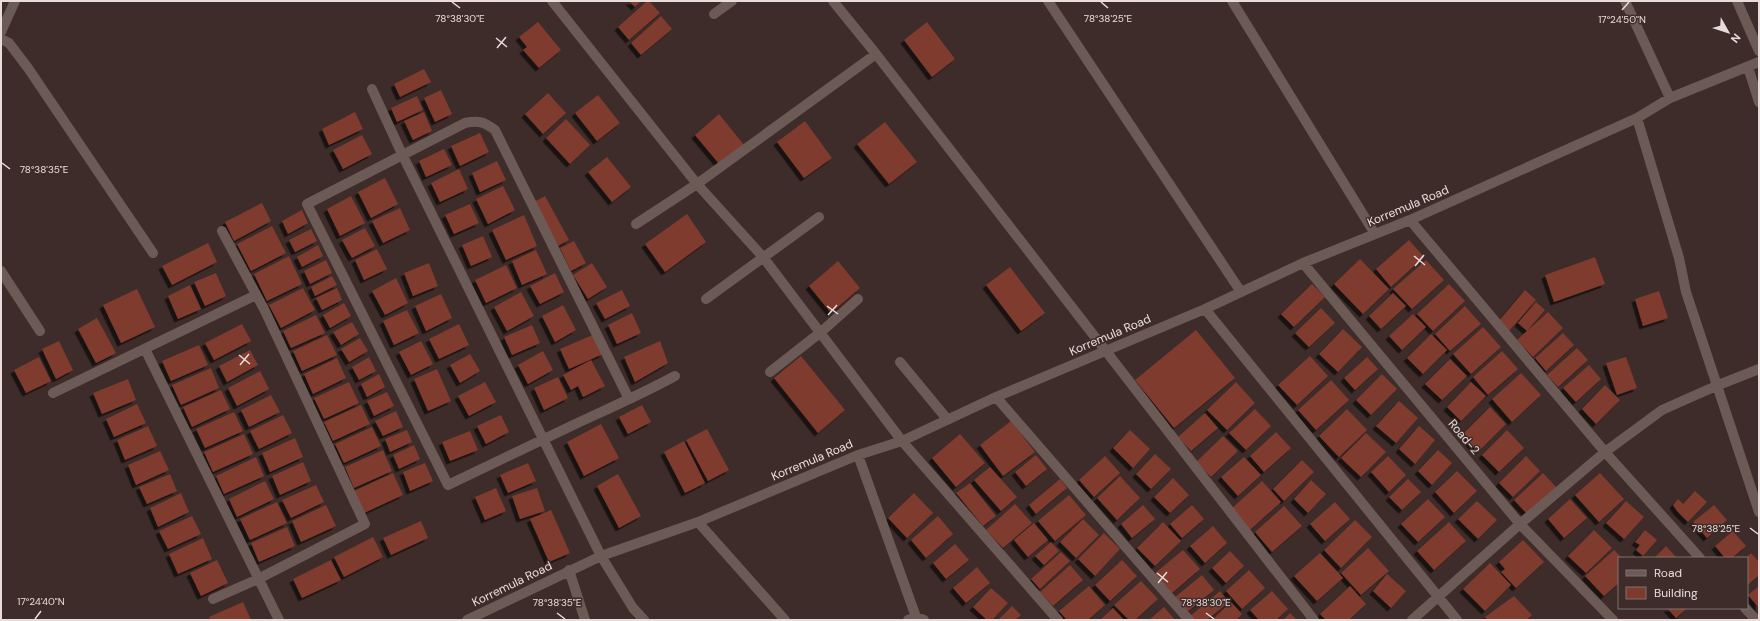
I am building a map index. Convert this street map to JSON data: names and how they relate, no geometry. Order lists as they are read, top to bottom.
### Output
{
  "streets": {
    "street": ["Korremula Road", "Road-2"]
  },
  "crossings": [
    ["Korremula Road", "Road-2"]
  ],
  "legend": ["Road", "Building"],
  "north": "bottom right",
  "coordinates": [
    "78°38'30\"E",
    "78°38'25\"E",
    "17°24'50\"N",
    "78°38'35\"E",
    "17°24'40\"N"
  ]
}
